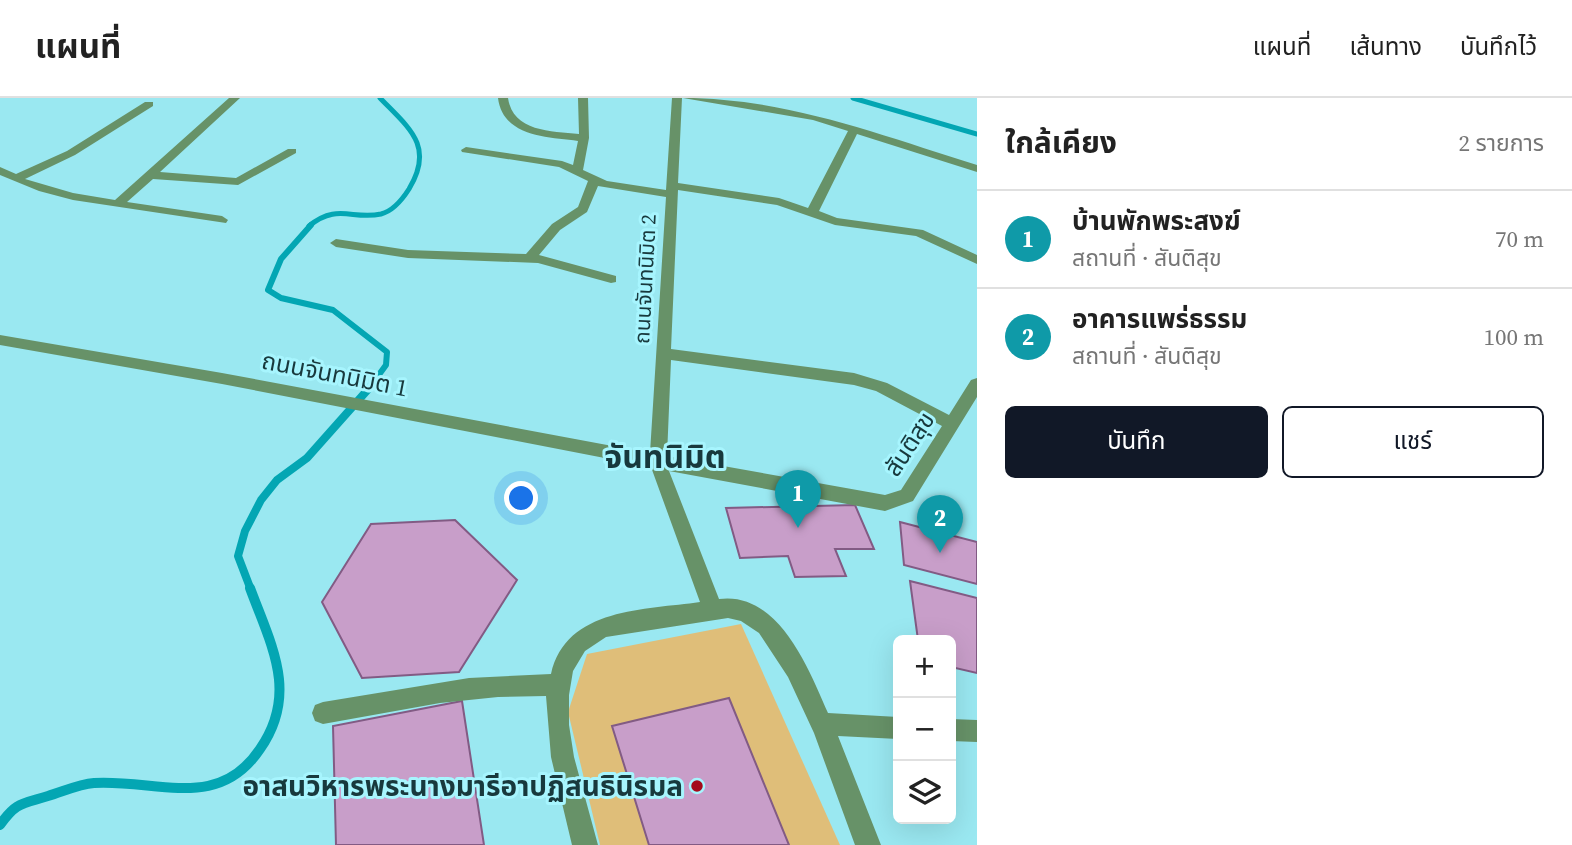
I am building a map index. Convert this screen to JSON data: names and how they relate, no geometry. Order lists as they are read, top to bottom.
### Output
{
  "streets": {
    "street": ["ถนนจันทนิมิต 2", "ถนนจันทนิมิต 1", "สันติสุข"]
  },
  "crossings": [
    ["ถนนจันทนิมิต 2", "ถนนจันทนิมิต 1"],
    ["ถนนจันทนิมิต 2", "สันติสุข"],
    ["ถนนจันทนิมิต 1", "สันติสุข"]
  ],
  "districts": ["จันทนิมิต"],
  "places": ["อาสนวิหารพระนางมารีอาปฏิสนธินิรมล"],
  "page": {
    "header": "แผนที่",
    "nav": ["แผนที่", "เส้นทาง", "บันทึกไว้"],
    "heading": ["ใกล้เคียง", "2 รายการ"],
    "list": [
      {
        "mark": "1",
        "name": "บ้านพักพระสงฆ์",
        "note": "สถานที่ · สันติสุข",
        "value": "70 m"
      },
      {
        "mark": "2",
        "name": "อาคารแพร่ธรรม",
        "note": "สถานที่ · สันติสุข",
        "value": "100 m"
      }
    ],
    "buttons": ["บันทึก", "แชร์"],
    "pins": ["1", "2"],
    "map_buttons": ["+", "−"]
  }
}
